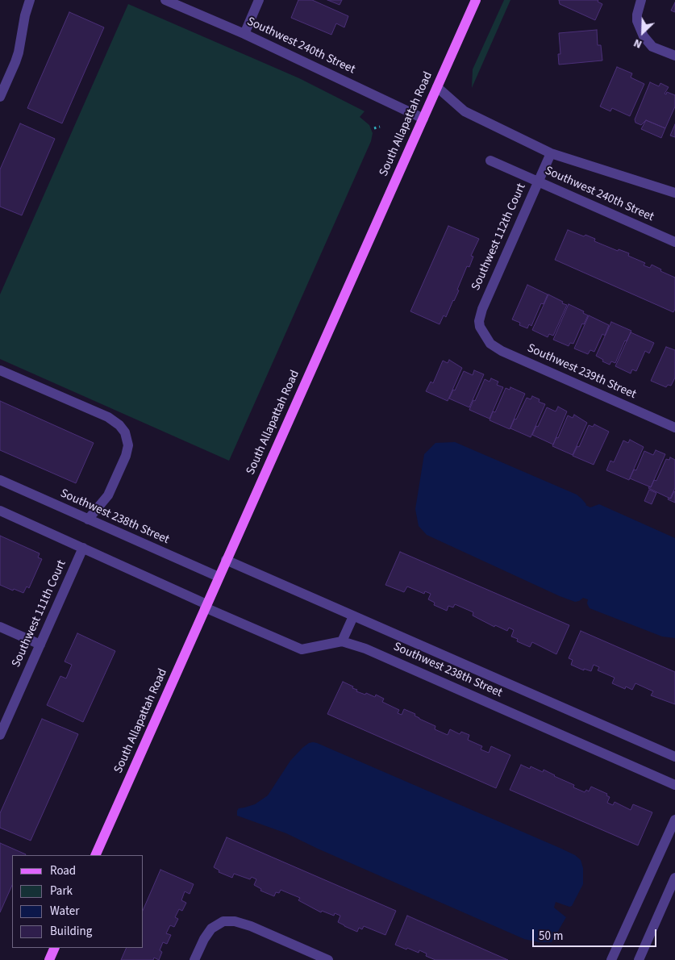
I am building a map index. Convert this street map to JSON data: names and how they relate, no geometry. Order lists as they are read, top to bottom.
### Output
{
  "streets": {
    "main road": ["South Allapattah Road"],
    "street": [
      "Southwest 240th Street",
      "Southwest 112th Court",
      "Southwest 239th Street",
      "Southwest 238th Street",
      "Southwest 111th Court"
    ]
  },
  "crossings": [
    ["Southwest 240th Street", "South Allapattah Road"],
    ["Southwest 240th Street", "Southwest 112th Court"],
    ["South Allapattah Road", "Southwest 238th Street"],
    ["Southwest 112th Court", "Southwest 239th Street"],
    ["Southwest 238th Street", "Southwest 111th Court"]
  ],
  "legend": [
    "Road",
    "Park",
    "Water",
    "Building"
  ],
  "scale_bar": "50 m",
  "north": "bottom left"
}
